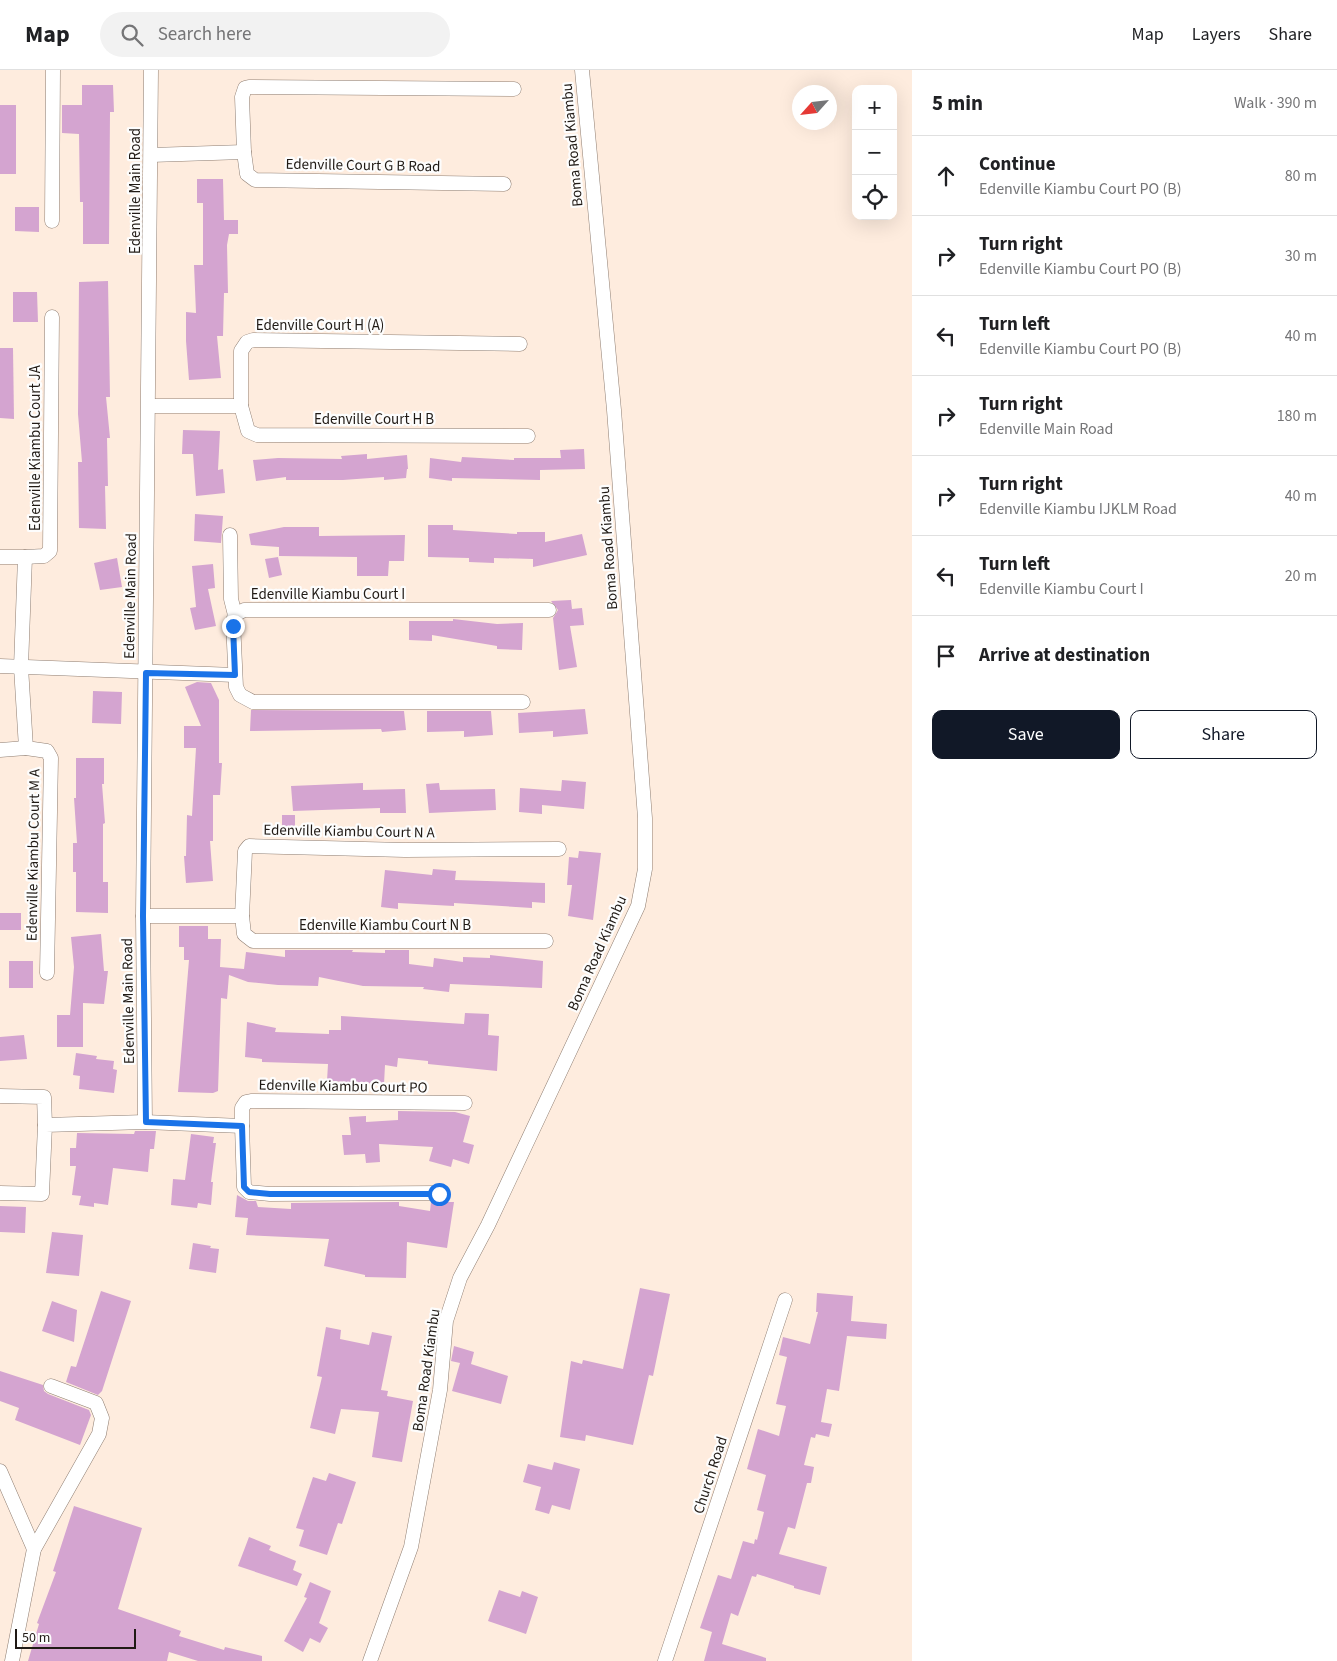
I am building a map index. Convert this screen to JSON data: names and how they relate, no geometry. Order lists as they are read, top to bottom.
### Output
{
  "streets": {
    "street": [
      "Boma Road Kiambu",
      "Edenville Court G B Road",
      "Edenville Main Road",
      "Edenville Court H (A)",
      "Edenville Court H B",
      "Edenville Kiambu Court JA",
      "Edenville Kiambu Court I",
      "Edenville Kiambu Court N A",
      "Edenville Kiambu Court M A",
      "Edenville Kiambu Court N B",
      "Edenville Kiambu Court PO",
      "Church Road"
    ]
  },
  "crossings": [
    ["Edenville Court H (A)", "Edenville Court H B"],
    ["Edenville Kiambu Court JA", "Edenville Kiambu Court M A"],
    ["Edenville Kiambu Court N A", "Edenville Kiambu Court N B"]
  ],
  "scale_bar": "50 m",
  "north": "bottom left",
  "page": {
    "header": "Map",
    "search": "Search here",
    "nav": ["Map", "Layers", "Share"],
    "heading": ["5 min", "Walk · 390 m"],
    "map_buttons": ["+", "−"],
    "list": [
      ["Continue", "Edenville Kiambu Court PO (B)", "80 m"],
      ["Turn right", "Edenville Kiambu Court PO (B)", "30 m"],
      ["Turn left", "Edenville Kiambu Court PO (B)", "40 m"],
      ["Turn right", "Edenville Main Road", "180 m"],
      ["Turn right", "Edenville Kiambu IJKLM Road", "40 m"],
      ["Turn left", "Edenville Kiambu Court I", "20 m"],
      "Arrive at destination"
    ],
    "buttons": ["Save", "Share"],
    "scale": "50 m"
  }
}
